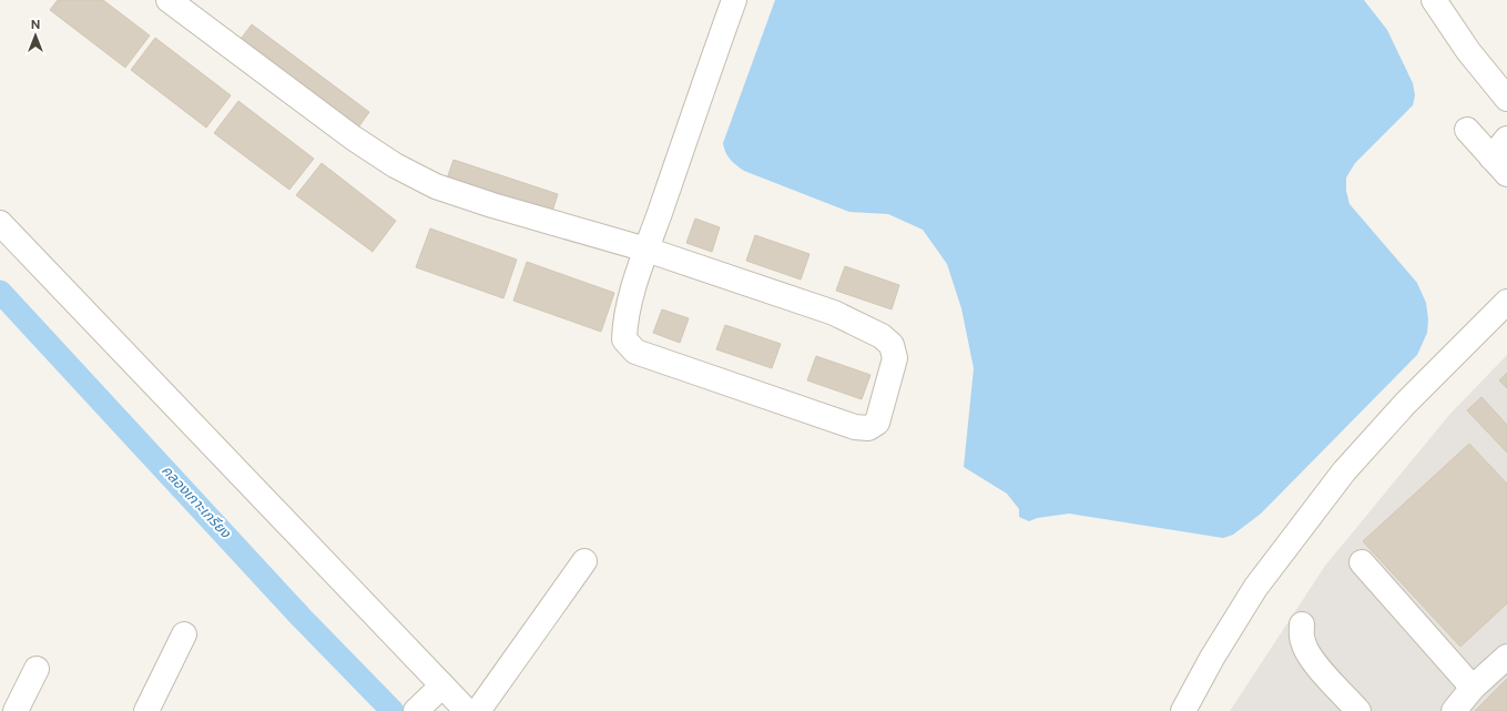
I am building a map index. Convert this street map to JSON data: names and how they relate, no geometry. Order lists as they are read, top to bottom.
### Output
{
  "water": ["คลองเกาะเกรียง"],
  "north": "top"
}
